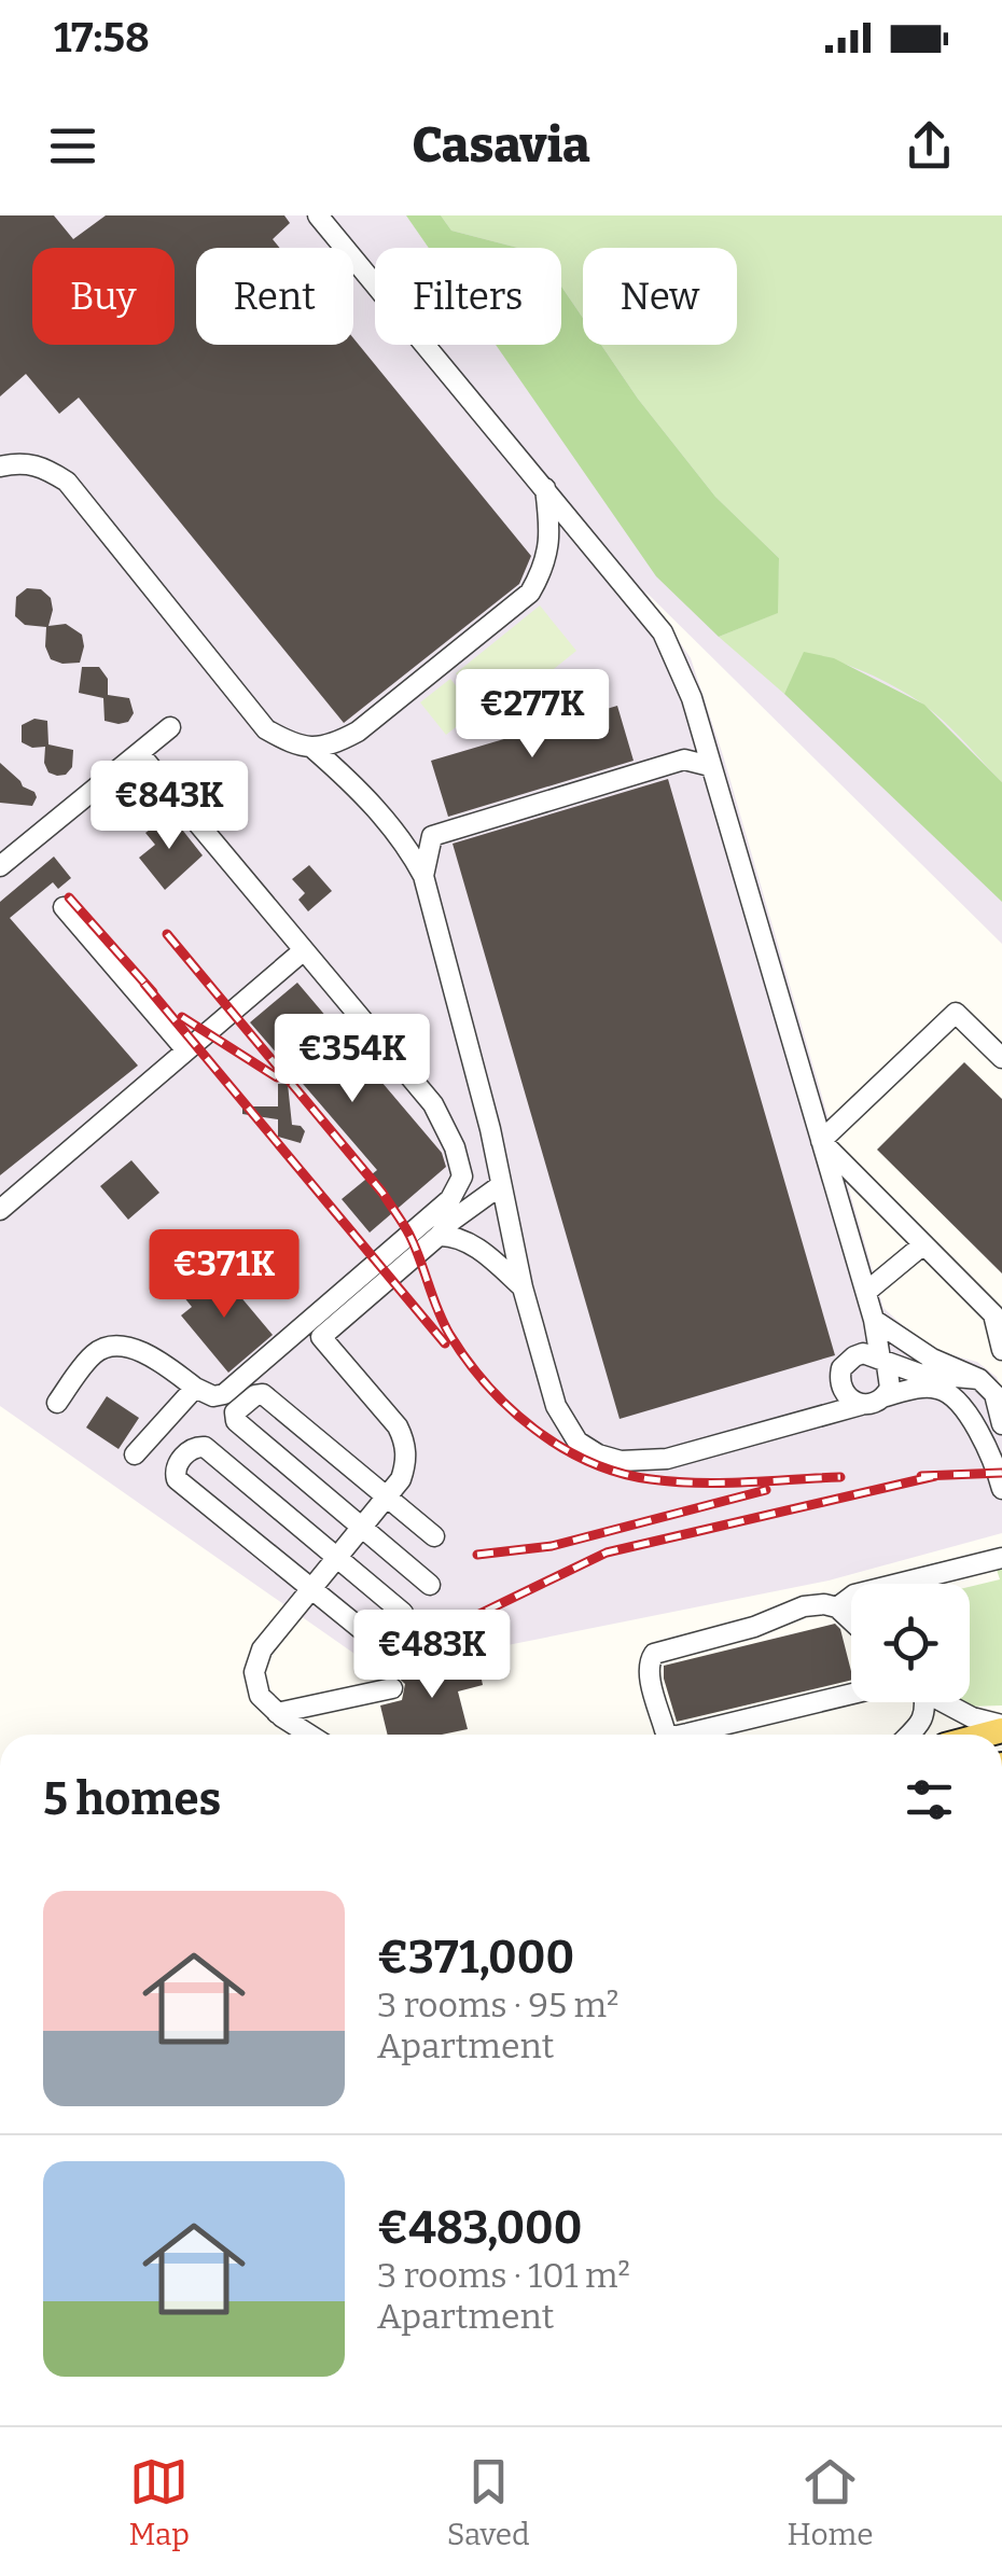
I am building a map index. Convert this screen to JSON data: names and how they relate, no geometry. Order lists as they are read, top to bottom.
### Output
{
  "page": {
    "status": "17:58",
    "header": "Casavia",
    "chip": [
      "Buy",
      "Rent",
      "Filters",
      "New"
    ],
    "price": [
      "€277K",
      "€843K",
      "€354K",
      "€371K",
      "€483K"
    ],
    "heading": "5 homes",
    "list": [
      {
        "name": "€371,000",
        "note": "3 rooms · 95 m² · Apartment"
      },
      {
        "name": "€483,000",
        "note": "3 rooms · 101 m² · Apartment"
      }
    ],
    "tabs": ["Map", "Saved", "Home"]
  }
}
